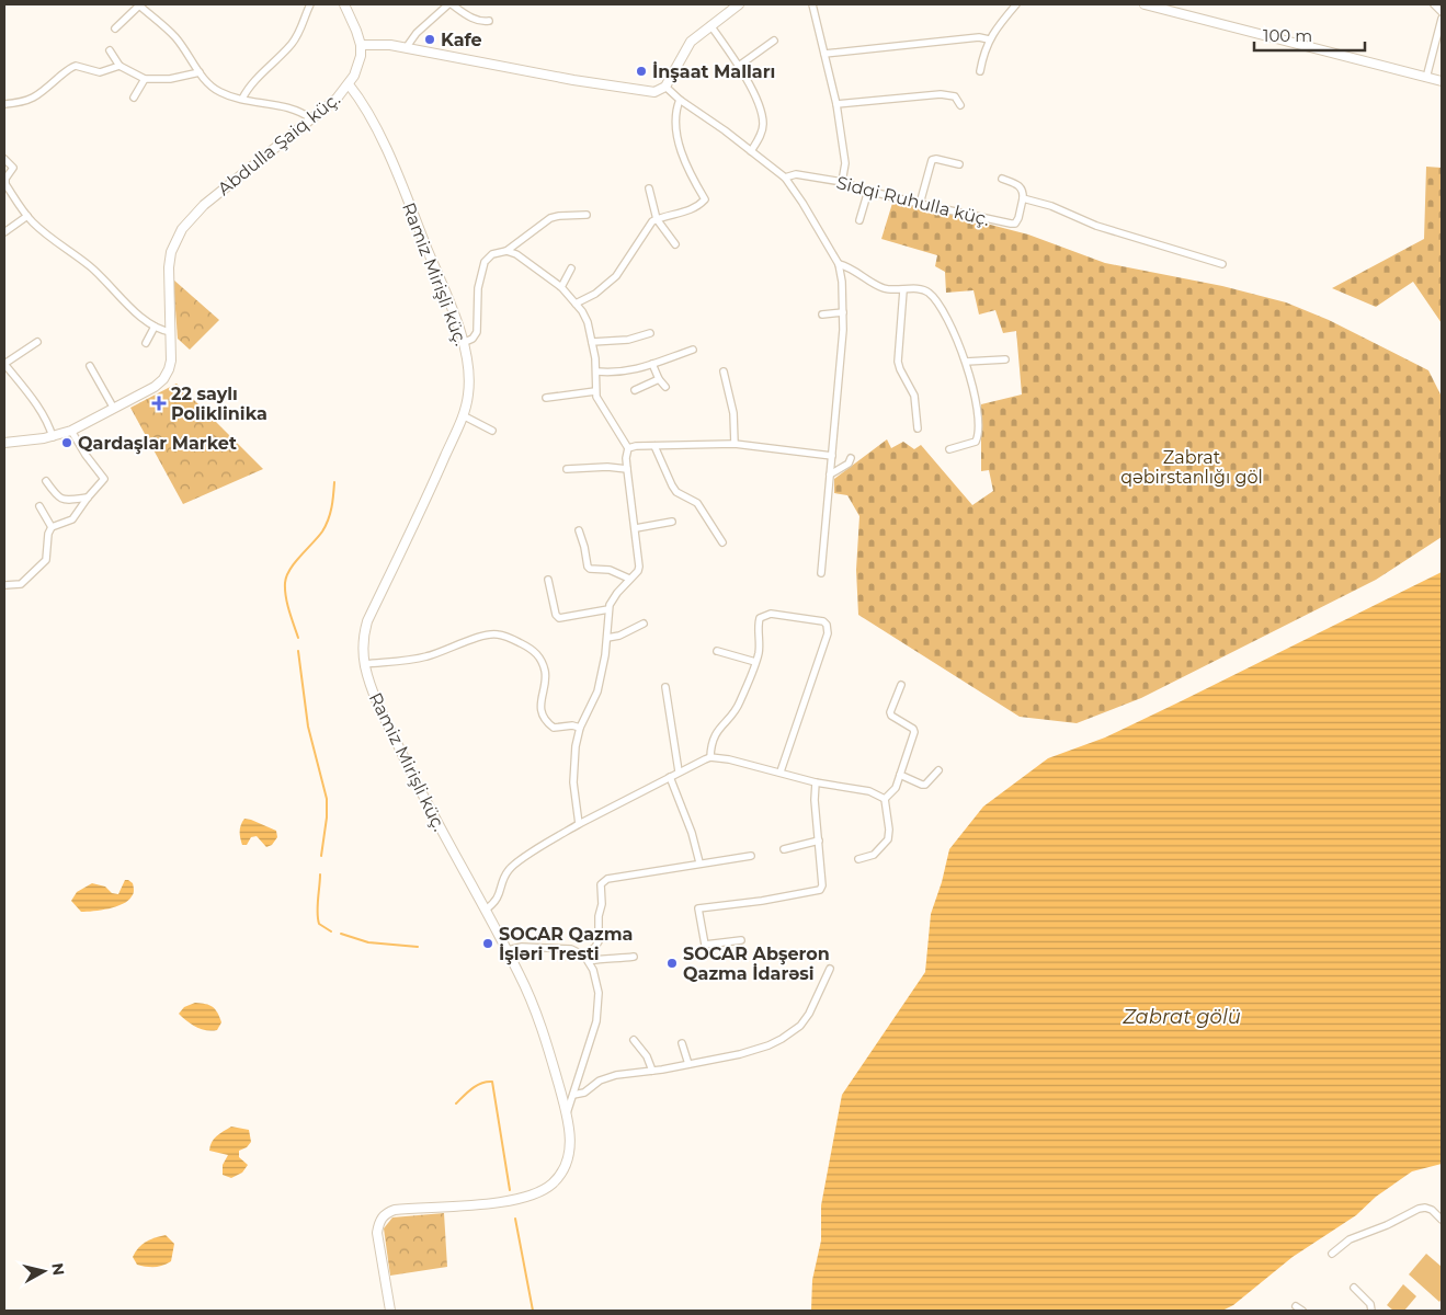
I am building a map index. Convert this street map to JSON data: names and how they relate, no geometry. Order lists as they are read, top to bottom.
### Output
{
  "streets": {
    "street": ["Abdulla Şaiq küç.", "Sidqi Ruhulla küç.", "Ramiz Mirişli küç."]
  },
  "crossings": [
    ["Abdulla Şaiq küç.", "Ramiz Mirişli küç."]
  ],
  "water": ["Zabrat gölü"],
  "parks": ["Zabrat qəbirstanlığı göl"],
  "places": {
    "other": [
      "Kafe",
      "İnşaat Malları",
      "Qardaşlar Market",
      "SOCAR Qazma İşləri Tresti",
      "SOCAR Abşeron Qazma İdarəsi"
    ],
    "health": ["22 saylı Poliklinika"]
  },
  "scale_bar": "100 m",
  "north": "right"
}
